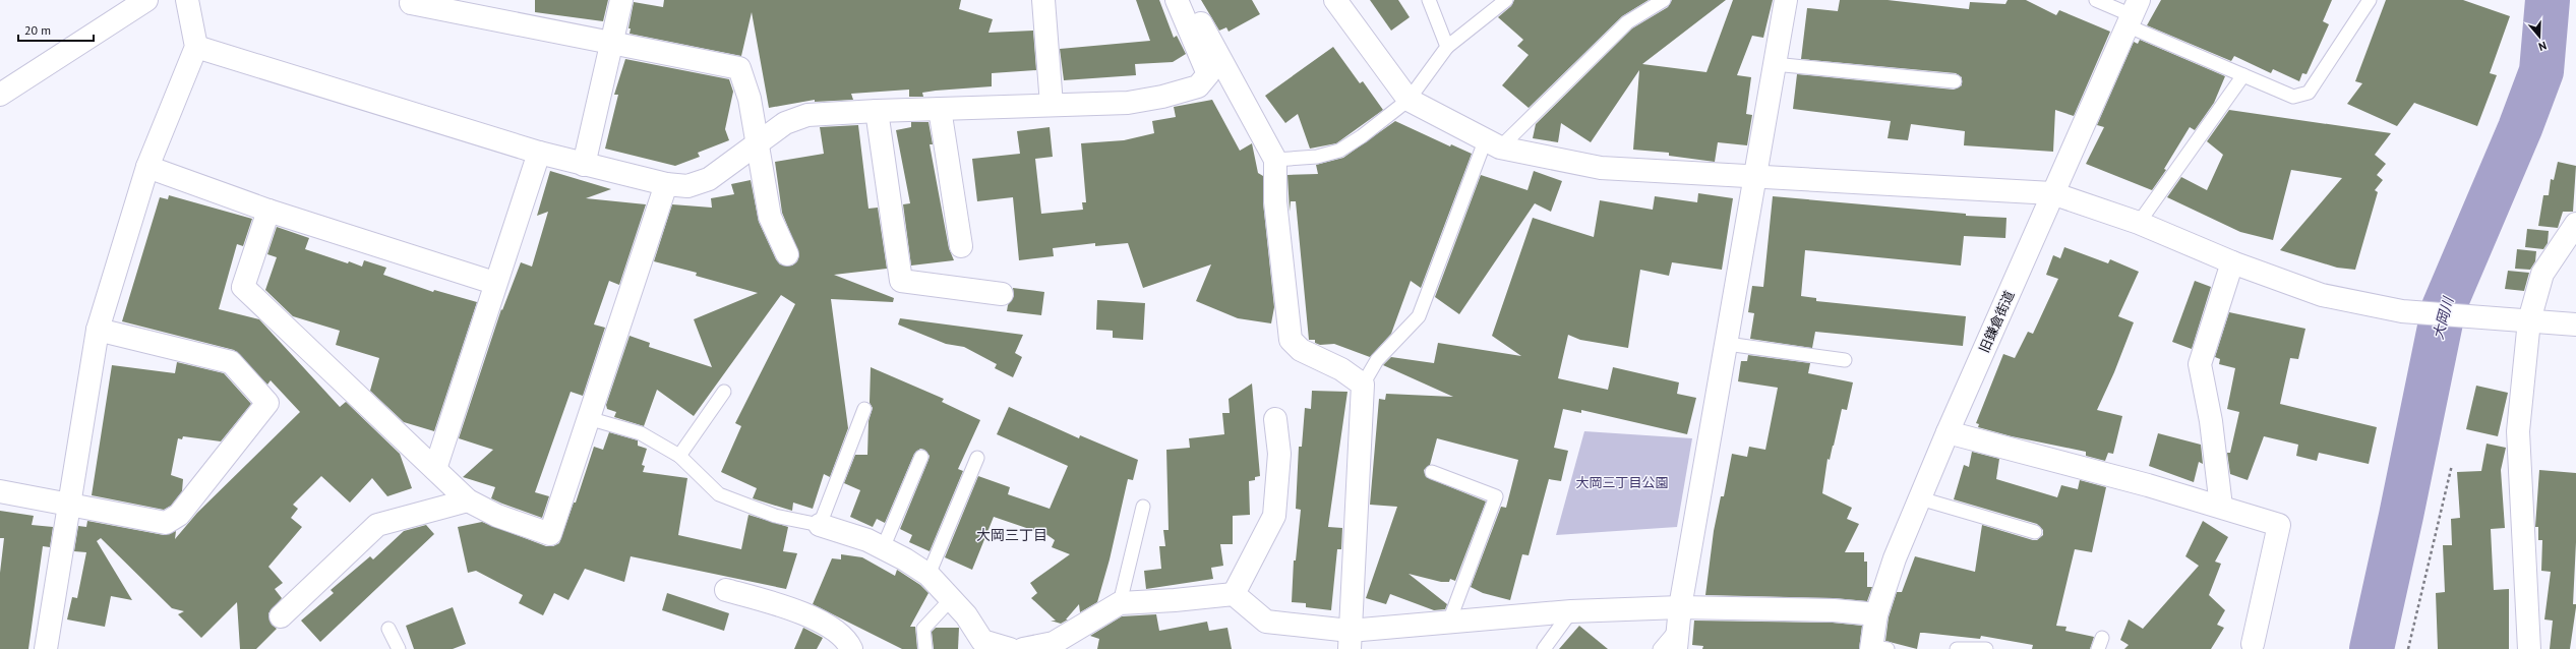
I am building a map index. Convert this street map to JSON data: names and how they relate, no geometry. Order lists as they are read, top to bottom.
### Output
{
  "streets": {
    "street": ["旧鎌倉街道"]
  },
  "districts": ["大岡三丁目"],
  "water": ["大岡川"],
  "parks": ["大岡三丁目公園"],
  "scale_bar": "20 m",
  "north": "bottom"
}
